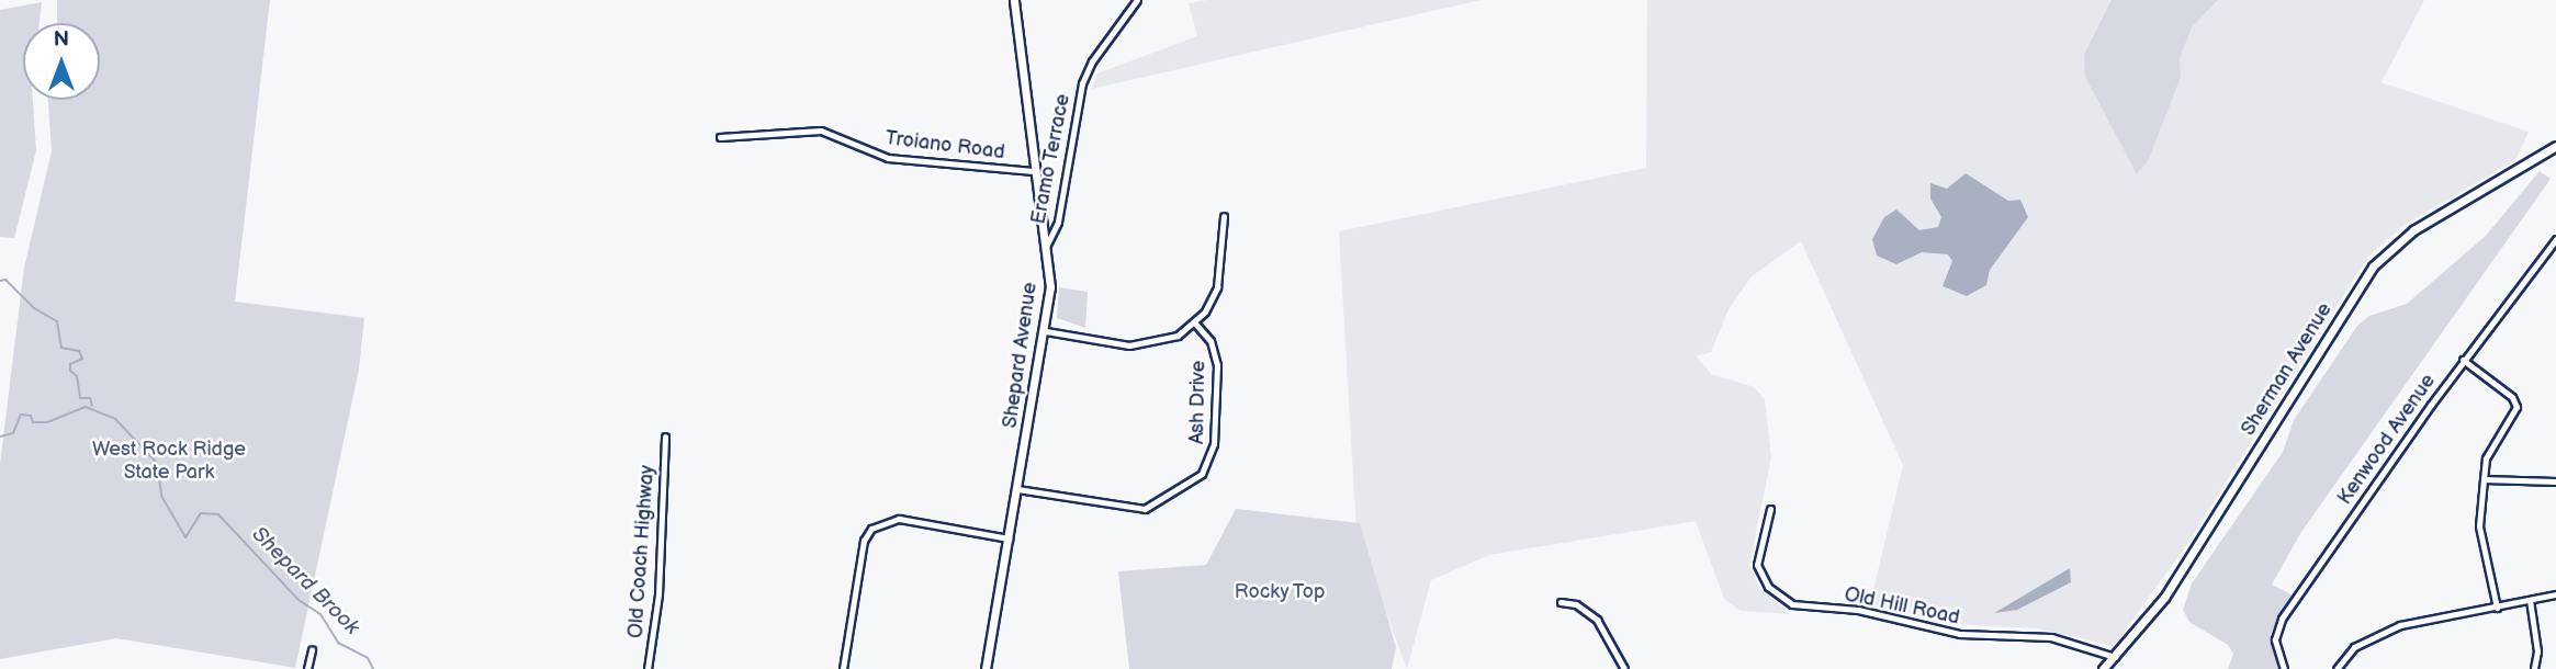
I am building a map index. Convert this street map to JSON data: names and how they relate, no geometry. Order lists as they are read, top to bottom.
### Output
{
  "streets": {
    "main road": ["Shepard Avenue", "Sherman Avenue"],
    "street": [
      "Troiano Road",
      "Eramo Terrace",
      "Ash Drive",
      "Kenwood Avenue",
      "Old Coach Highway",
      "Old Hill Road"
    ]
  },
  "crossings": [
    ["Troiano Road", "Shepard Avenue"],
    ["Eramo Terrace", "Shepard Avenue"],
    ["Shepard Avenue", "Ash Drive"],
    ["Sherman Avenue", "Old Hill Road"]
  ],
  "water": ["Shepard Brook"],
  "parks": ["West Rock Ridge State Park", "Rocky Top"],
  "north": "top"
}
